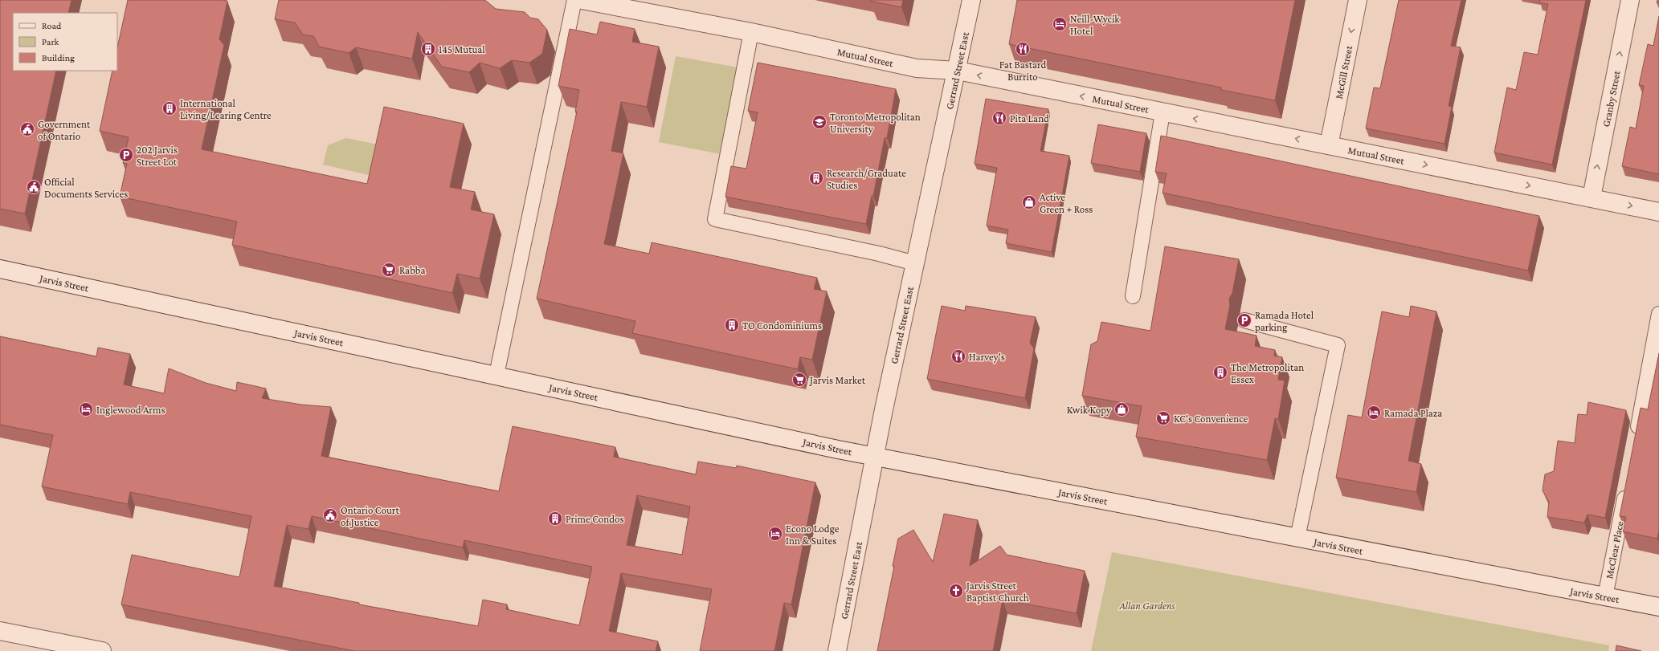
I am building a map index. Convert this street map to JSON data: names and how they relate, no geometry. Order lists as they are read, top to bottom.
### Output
{
  "streets": {
    "street": [
      "Mutual Street",
      "Gerrard Street East",
      "McGill Street",
      "Granby Street",
      "Jarvis Street"
    ],
    "lane": ["McClear Place"]
  },
  "crossings": [
    ["Mutual Street", "Gerrard Street East"],
    ["Mutual Street", "McGill Street"],
    ["Mutual Street", "Granby Street"],
    ["Gerrard Street East", "Jarvis Street"],
    ["Jarvis Street", "McClear Place"]
  ],
  "one_way": ["McGill Street", "Granby Street"],
  "parks": ["Allan Gardens"],
  "places": {
    "hotel": [
      "Neill-Wycik Hotel",
      "Inglewood Arms",
      "Ramada Plaza",
      "Econo Lodge Inn & Suites"
    ],
    "building": [
      "145 Mutual",
      "International Living/Learing Centre",
      "Research/Graduate Studies",
      "TO Condominiums",
      "The Metropolitan Essex",
      "Prime Condos"
    ],
    "restaurant": ["Fat Bastard Burrito", "Pita Land", "Harvey's"],
    "school or university": ["Toronto Metropolitan University"],
    "public building": ["Government of Ontario", "Official Documents Services", "Ontario Court of Justice"],
    "parking": ["202 Jarvis Street Lot", "Ramada Hotel parking"],
    "shop": ["Active Green + Ross", "Kwik Kopy"],
    "supermarket": ["Rabba", "Jarvis Market", "KC's Convenience"],
    "church": ["Jarvis Street Baptist Church"]
  },
  "legend": ["Road", "Park", "Building"]
}
